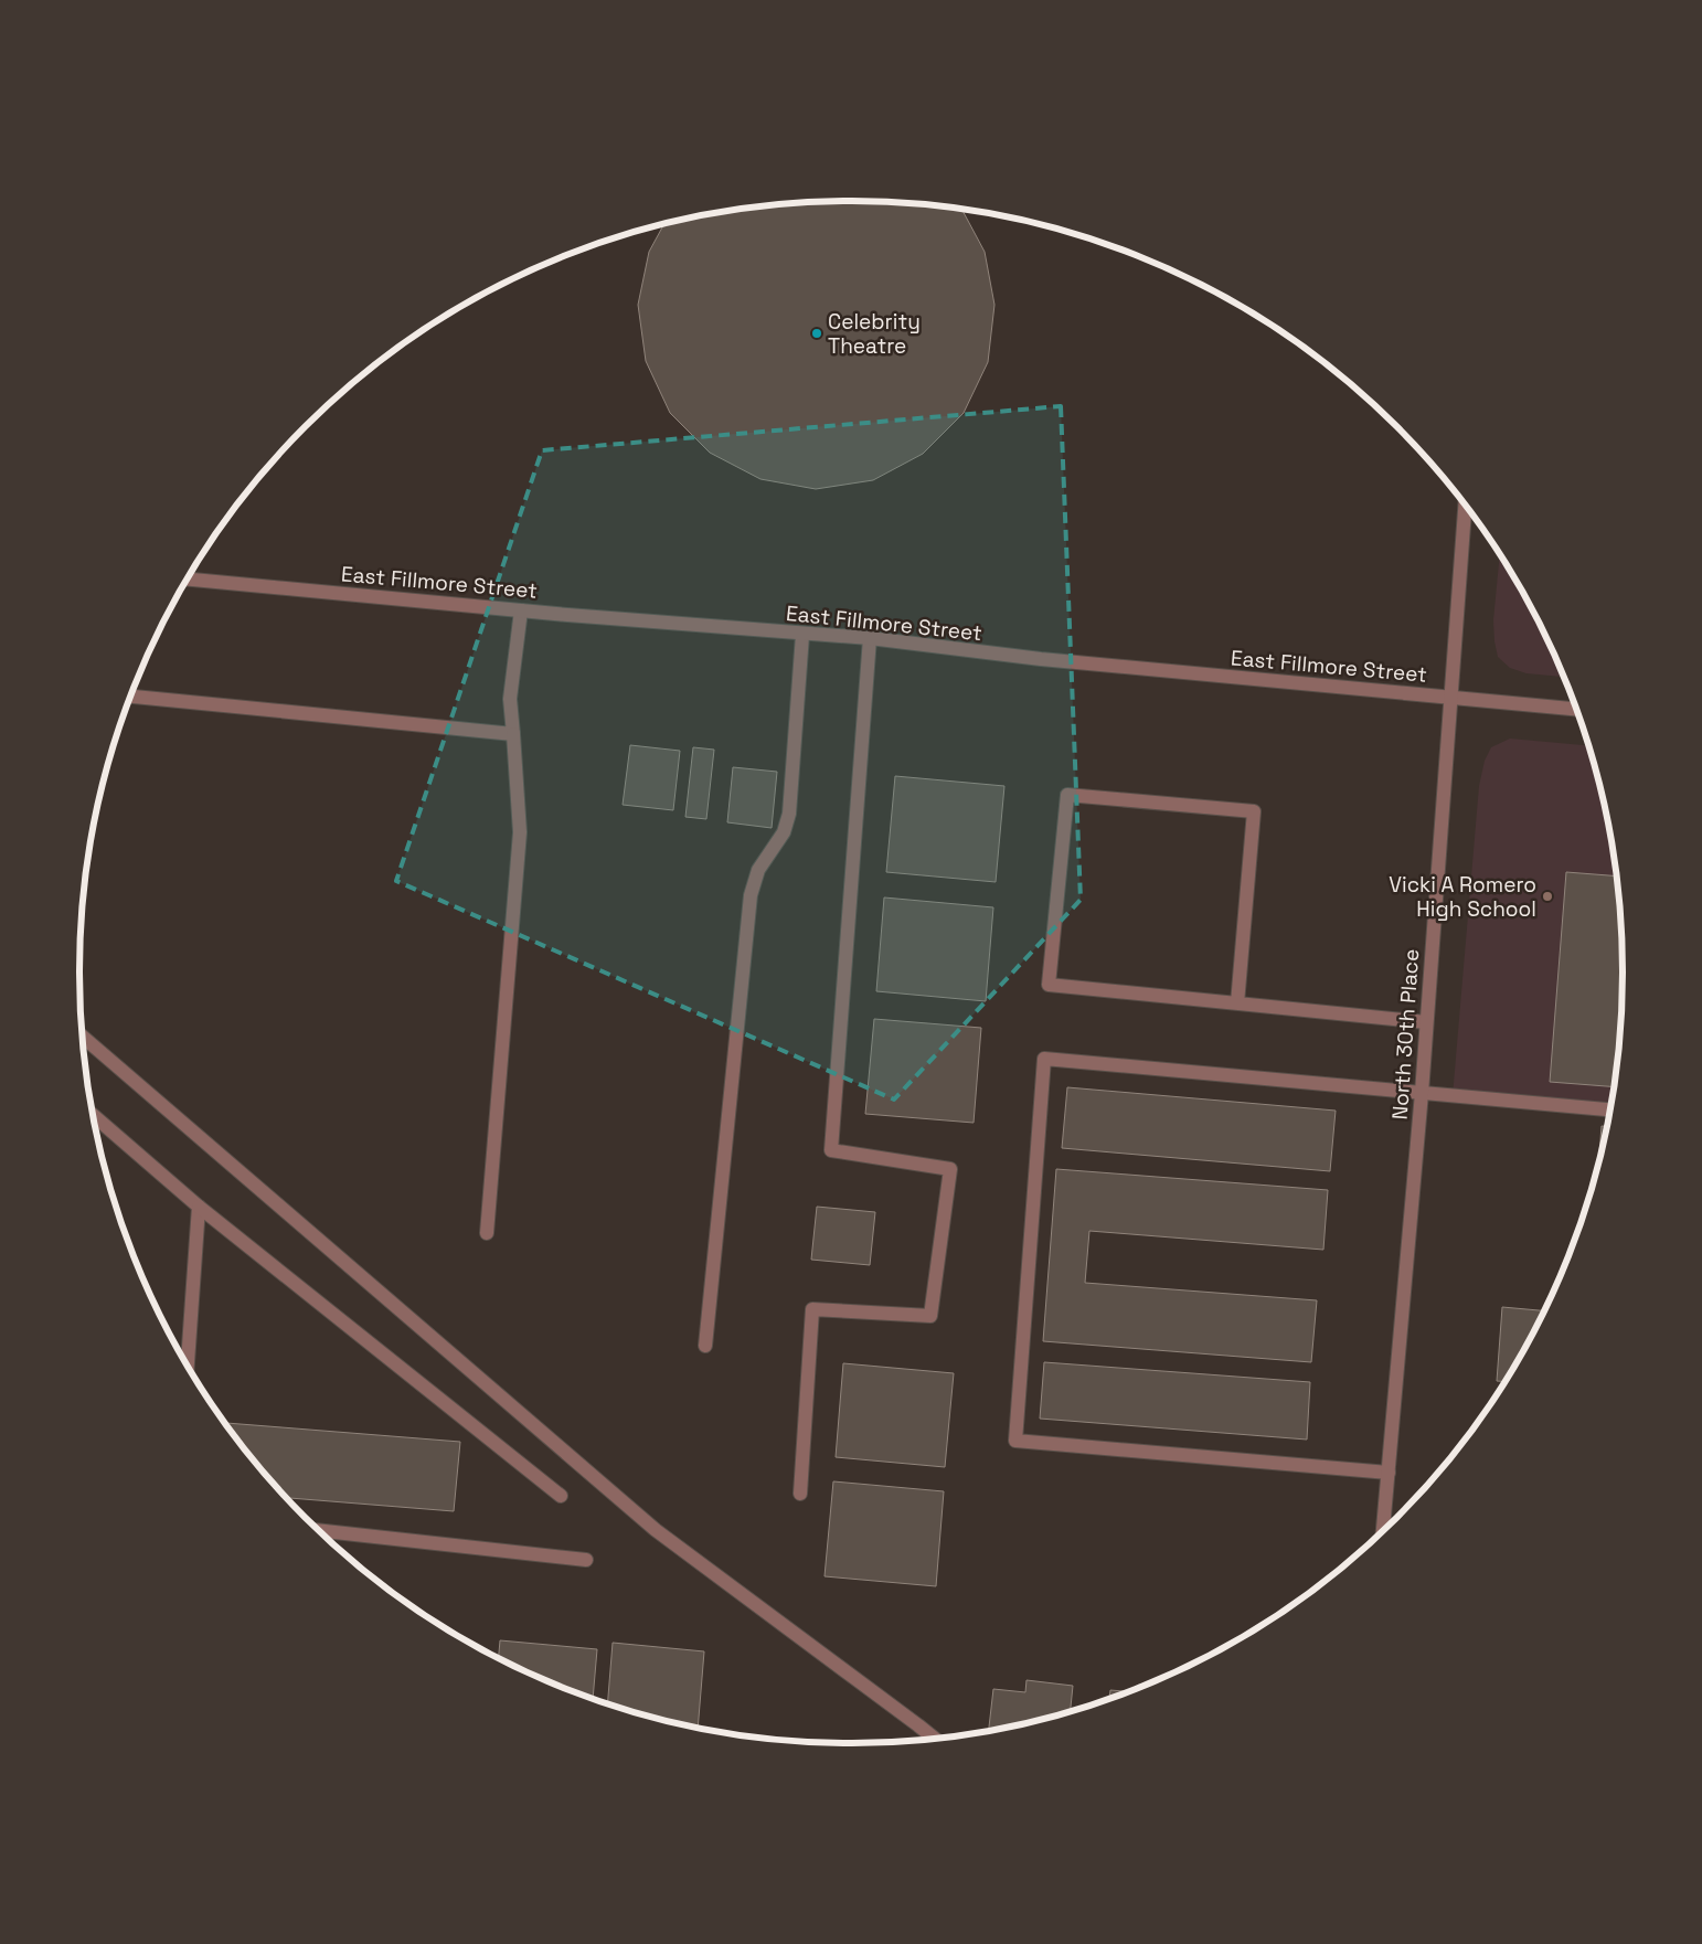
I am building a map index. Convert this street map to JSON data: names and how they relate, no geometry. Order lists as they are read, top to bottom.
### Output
{
  "streets": {
    "street": ["East Fillmore Street", "North 30th Place"]
  },
  "crossings": [
    ["East Fillmore Street", "North 30th Place"]
  ],
  "places": ["Celebrity Theatre", "Vicki A Romero High School"]
}
